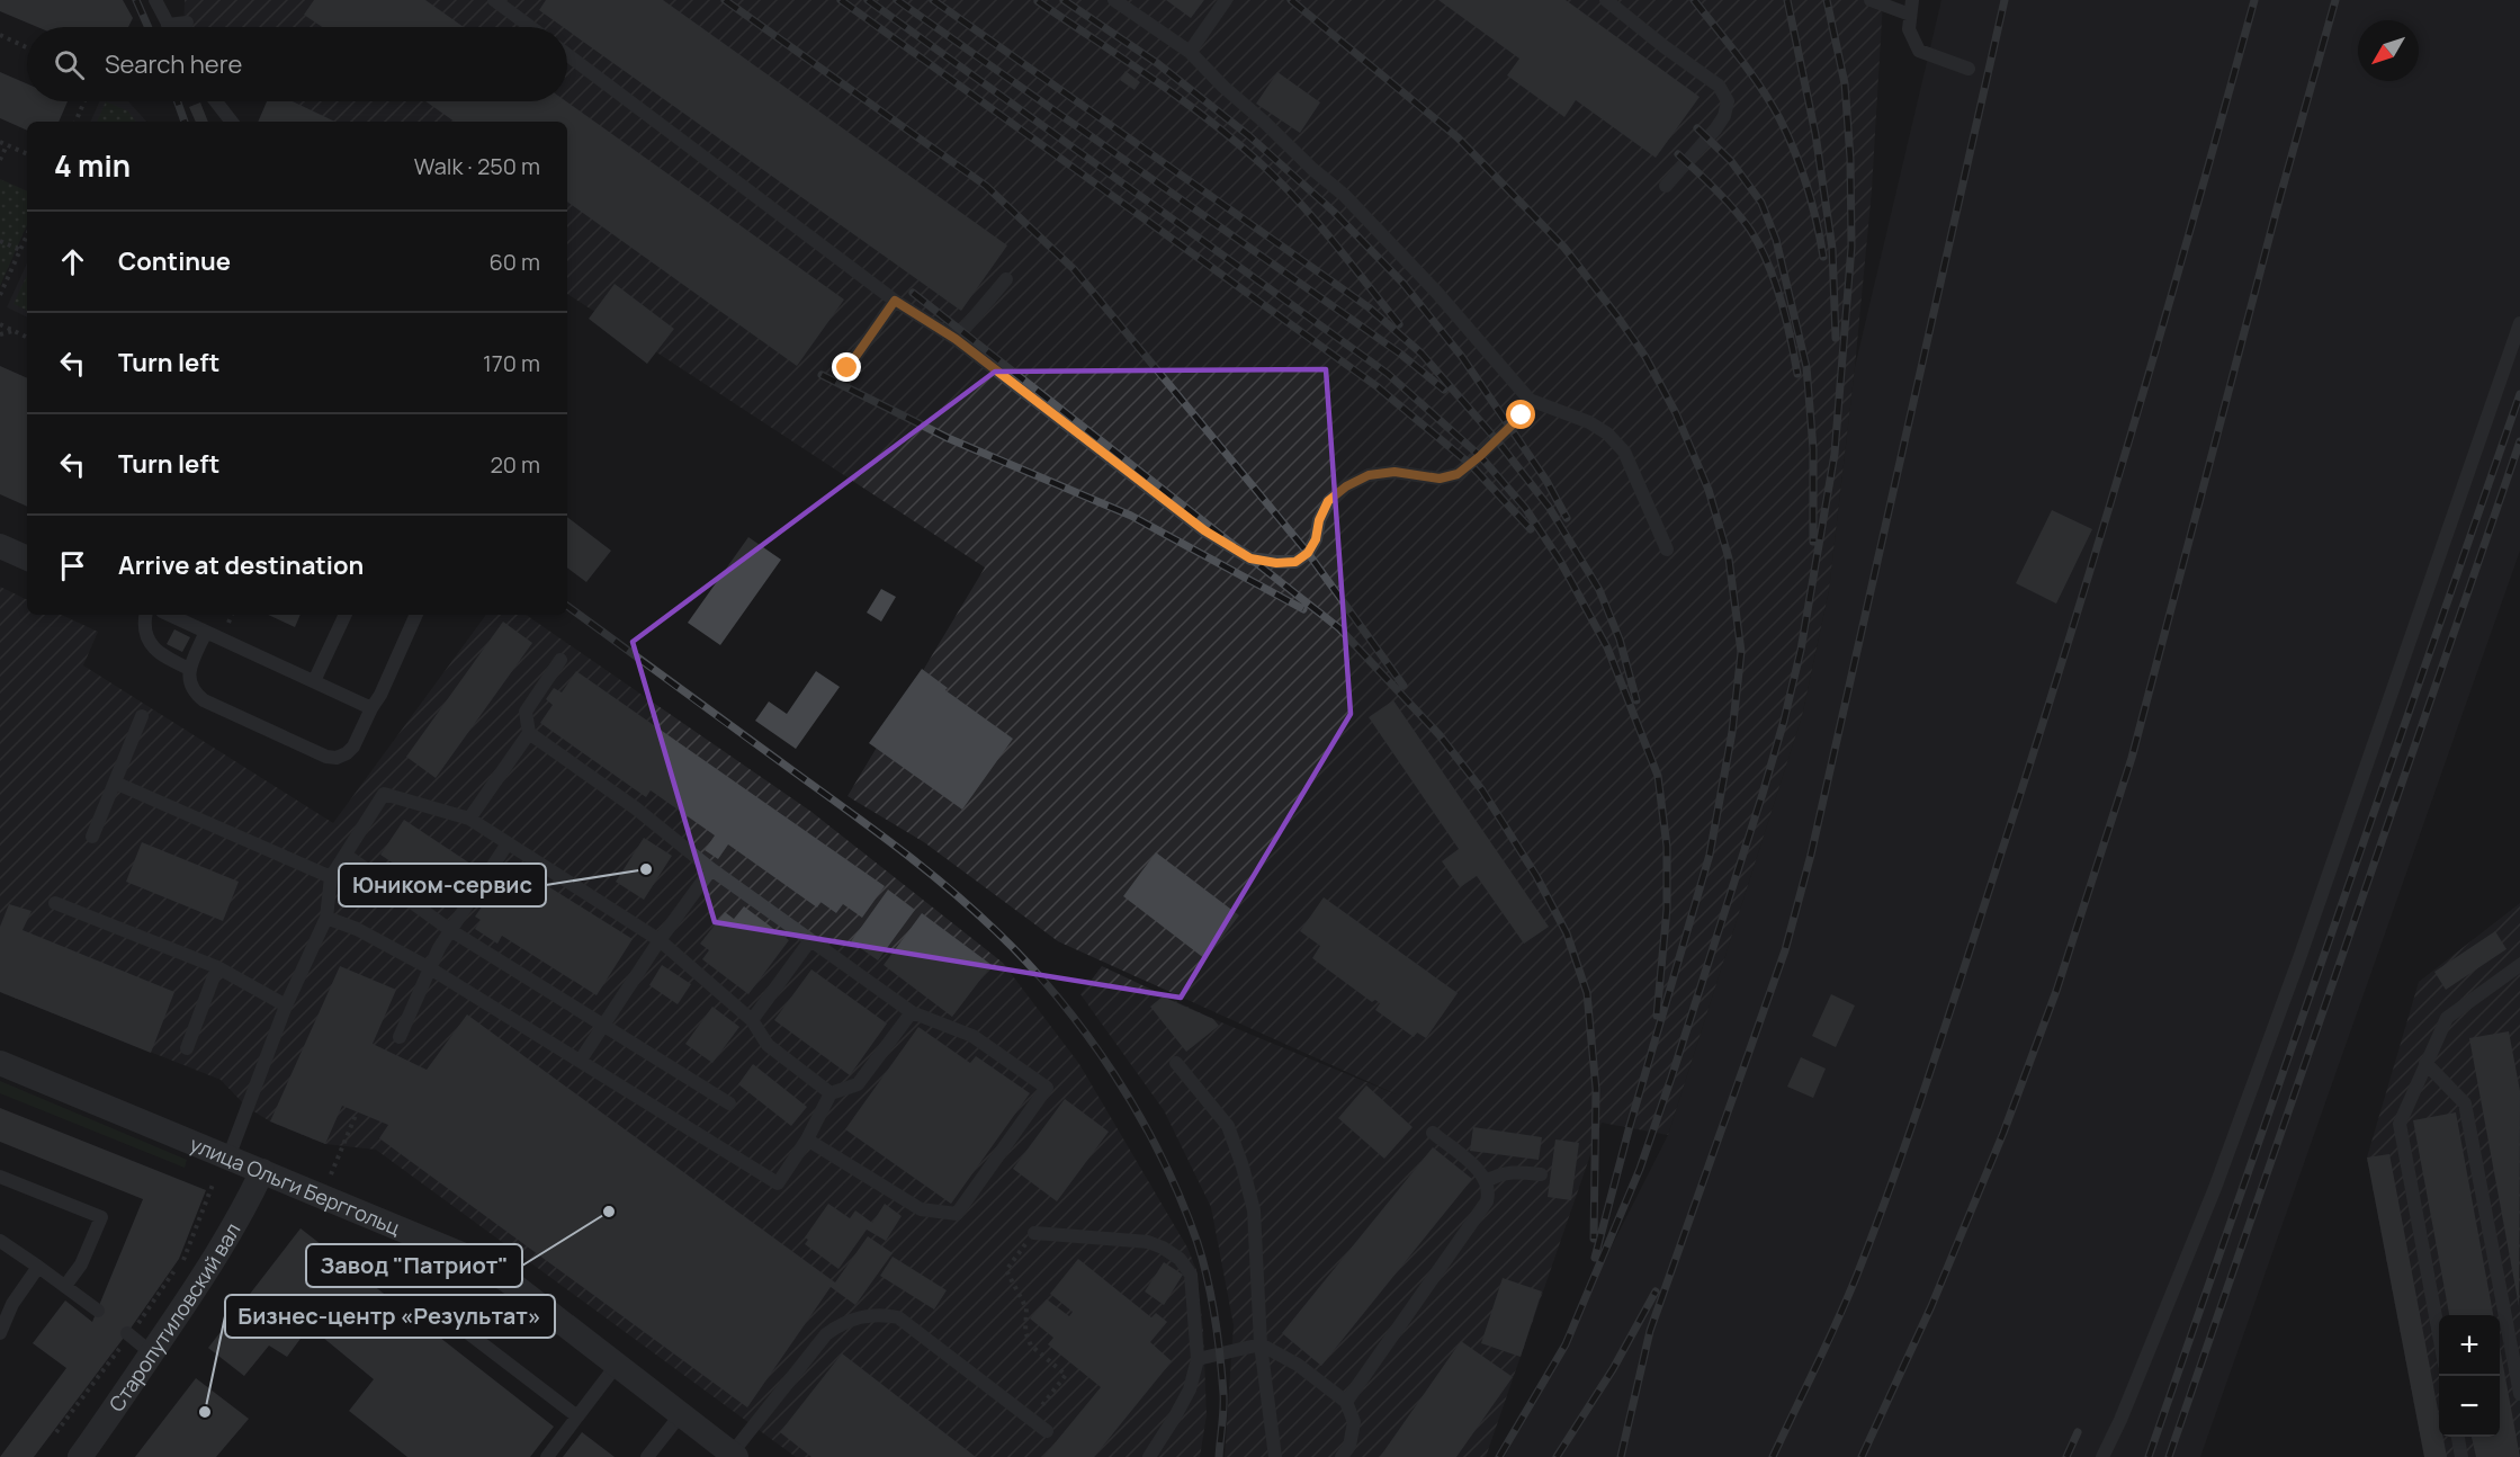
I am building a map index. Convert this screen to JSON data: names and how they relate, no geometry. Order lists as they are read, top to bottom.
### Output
{
  "streets": {
    "street": ["улица Ольги Берггольц", "Старопутиловский вал"]
  },
  "crossings": [
    ["улица Ольги Берггольц", "Старопутиловский вал"]
  ],
  "places": ["Юником-сервис", "Завод \"Патриот\"", "Бизнес-центр «Результат»"],
  "north": "bottom left",
  "page": {
    "search": "Search here",
    "heading": ["4 min", "Walk · 250 m"],
    "list": [
      ["Continue", "60 m"],
      ["Turn left", "170 m"],
      ["Turn left", "20 m"],
      "Arrive at destination"
    ],
    "map_buttons": ["+", "−"]
  }
}
